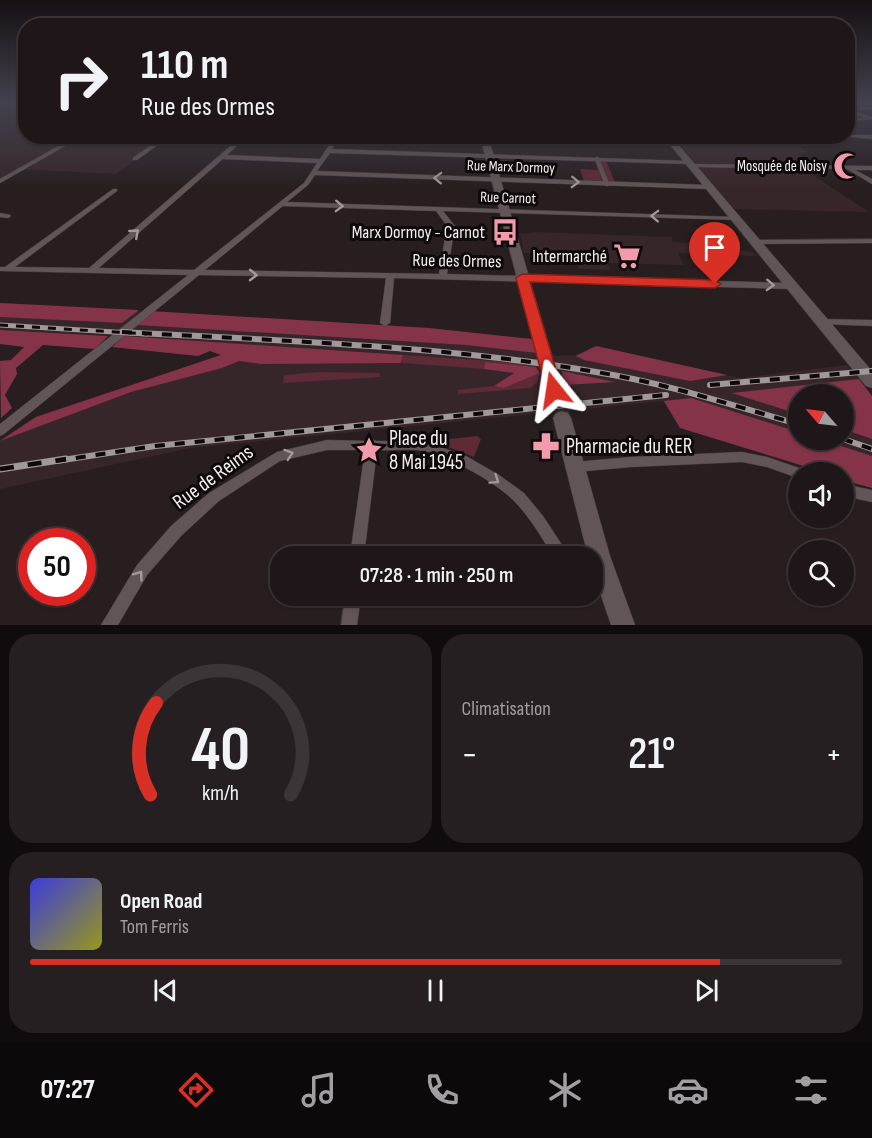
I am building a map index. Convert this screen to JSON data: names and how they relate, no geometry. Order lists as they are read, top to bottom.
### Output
{
  "streets": {
    "street": [
      "Rue Marx Dormoy",
      "Rue Carnot",
      "Rue des Ormes",
      "Rue de Reims"
    ]
  },
  "one_way": ["Rue des Ormes", "Rue de Reims"],
  "places": {
    "mosque": ["Mosquée de Noisy"],
    "bus stop": ["Marx Dormoy - Carnot"],
    "supermarket": ["Intermarché"],
    "pharmacy": ["Pharmacie du RER"],
    "place": ["Place du 8 Mai 1945"]
  },
  "north": "top left",
  "page": {
    "turn": ["110 m", "Rue des Ormes"],
    "limit": "50",
    "trip": "07:28 · 1 min · 250 m",
    "tile": "Climatisation",
    "heat": ["−", "21°", "+"],
    "song": ["Open Road", "Tom Ferris"],
    "tabs": "07:27",
    "gauge": ["40", "km/h"]
  }
}
